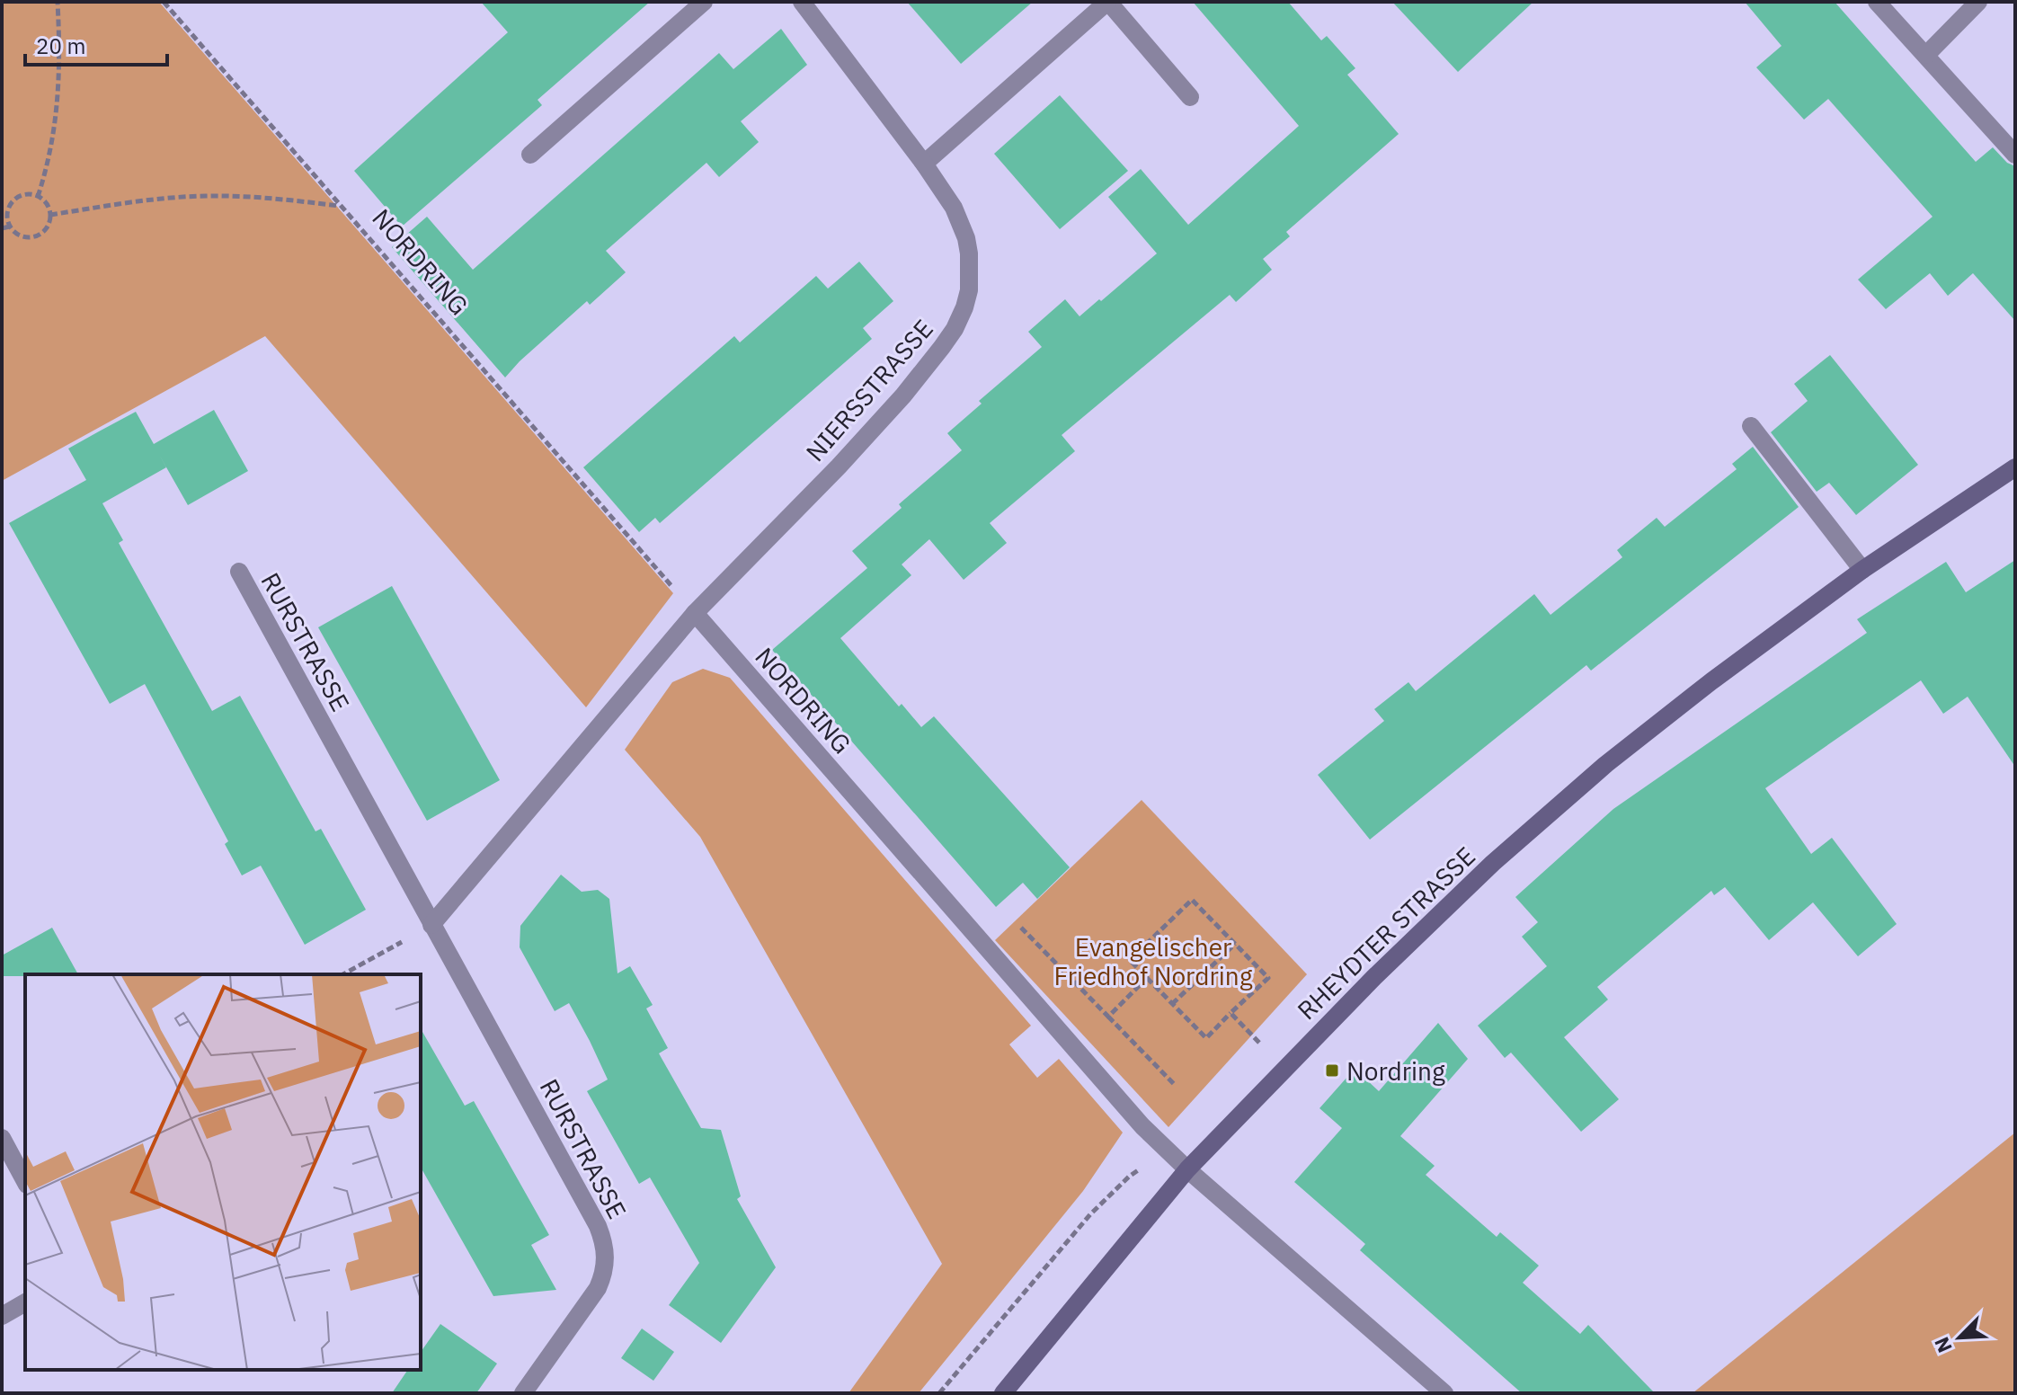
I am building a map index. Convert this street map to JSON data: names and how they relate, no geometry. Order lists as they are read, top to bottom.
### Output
{
  "streets": {
    "main road": ["RHEYDTER STRASSE"],
    "street": ["NORDRING", "NIERSSTRASSE", "RURSTRASSE"]
  },
  "crossings": [
    ["NORDRING", "NIERSSTRASSE"],
    ["NORDRING", "RHEYDTER STRASSE"]
  ],
  "parks": ["Evangelischer Friedhof Nordring"],
  "places": {
    "transit": ["Nordring"]
  },
  "scale_bar": "20 m",
  "north": "bottom left"
}
